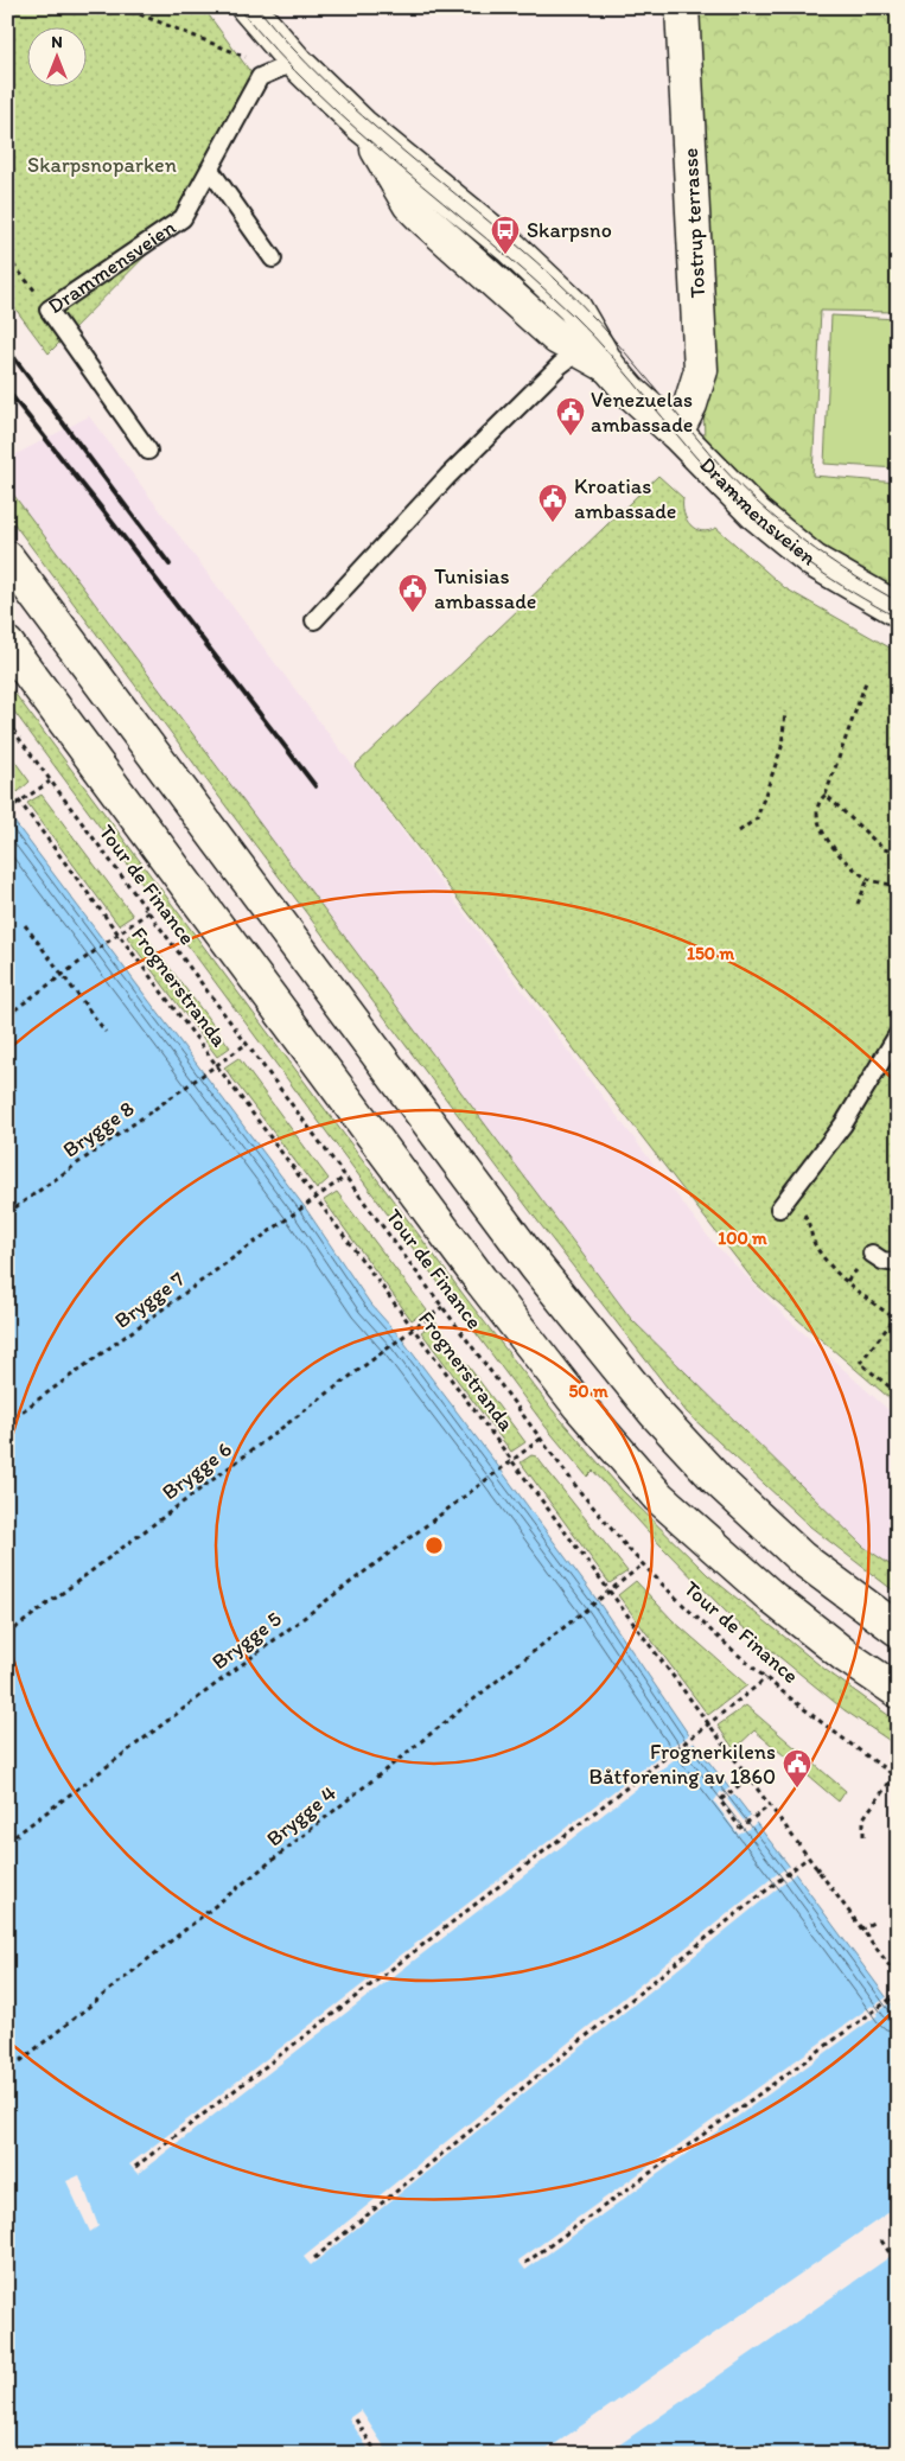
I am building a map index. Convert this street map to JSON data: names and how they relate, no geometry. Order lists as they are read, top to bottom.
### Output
{
  "streets": {
    "main road": ["Tostrup terrasse", "Drammensveien"],
    "path": [
      "Tour de Finance",
      "Frognerstranda",
      "Brygge 8",
      "Brygge 7",
      "Brygge 6",
      "Brygge 5",
      "Brygge 4"
    ]
  },
  "crossings": [
    ["Tostrup terrasse", "Drammensveien"],
    ["Tour de Finance", "Brygge 8"],
    ["Tour de Finance", "Brygge 7"],
    ["Tour de Finance", "Brygge 6"],
    ["Tour de Finance", "Brygge 5"],
    ["Tour de Finance", "Brygge 4"],
    ["Frognerstranda", "Brygge 8"],
    ["Frognerstranda", "Brygge 7"],
    ["Frognerstranda", "Brygge 6"],
    ["Frognerstranda", "Brygge 5"],
    ["Frognerstranda", "Brygge 4"]
  ],
  "parks": ["Skarpsnoparken"],
  "places": {
    "bus stop": ["Skarpsno"],
    "public building": [
      "Venezuelas ambassade",
      "Kroatias ambassade",
      "Tunisias ambassade",
      "Frognerkilens Båtforening av 1860"
    ]
  },
  "north": "top",
  "rings": ["150 m", "100 m", "50 m"]
}
